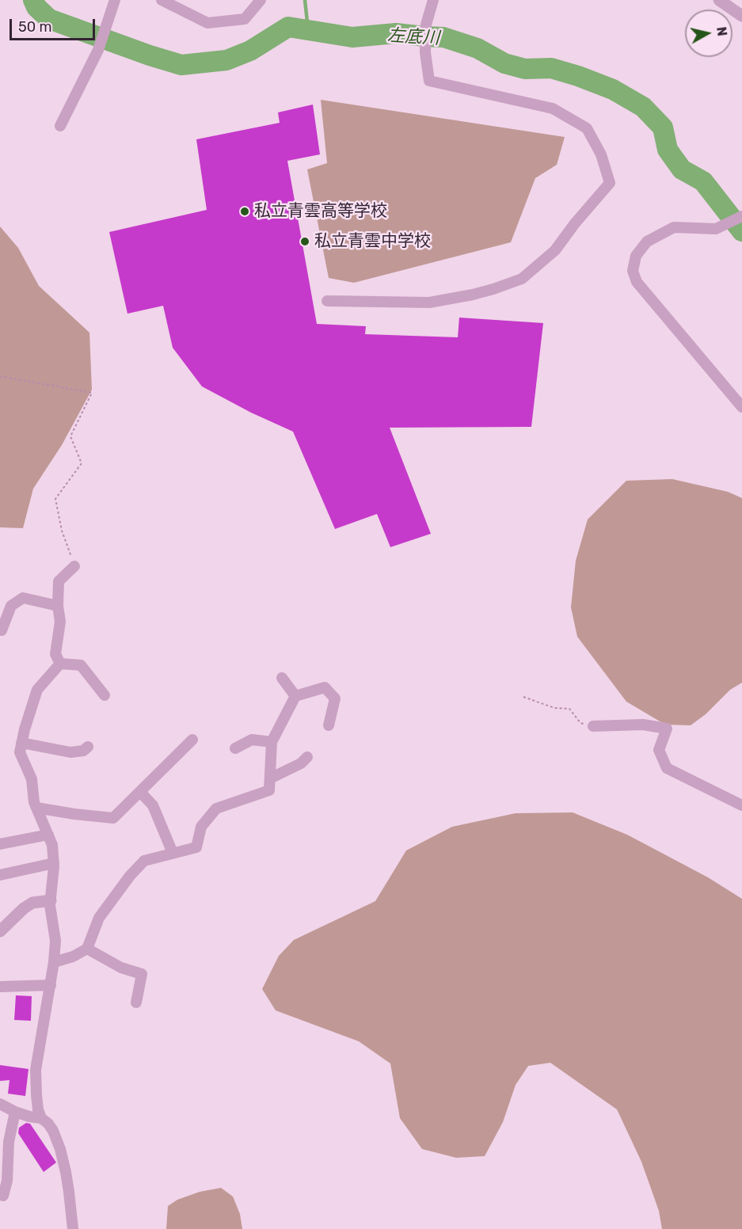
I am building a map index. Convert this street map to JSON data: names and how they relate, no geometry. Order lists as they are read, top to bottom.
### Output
{
  "water": ["左底川"],
  "places": ["私立青雲高等学校", "私立青雲中学校"],
  "scale_bar": "50 m",
  "north": "right"
}
